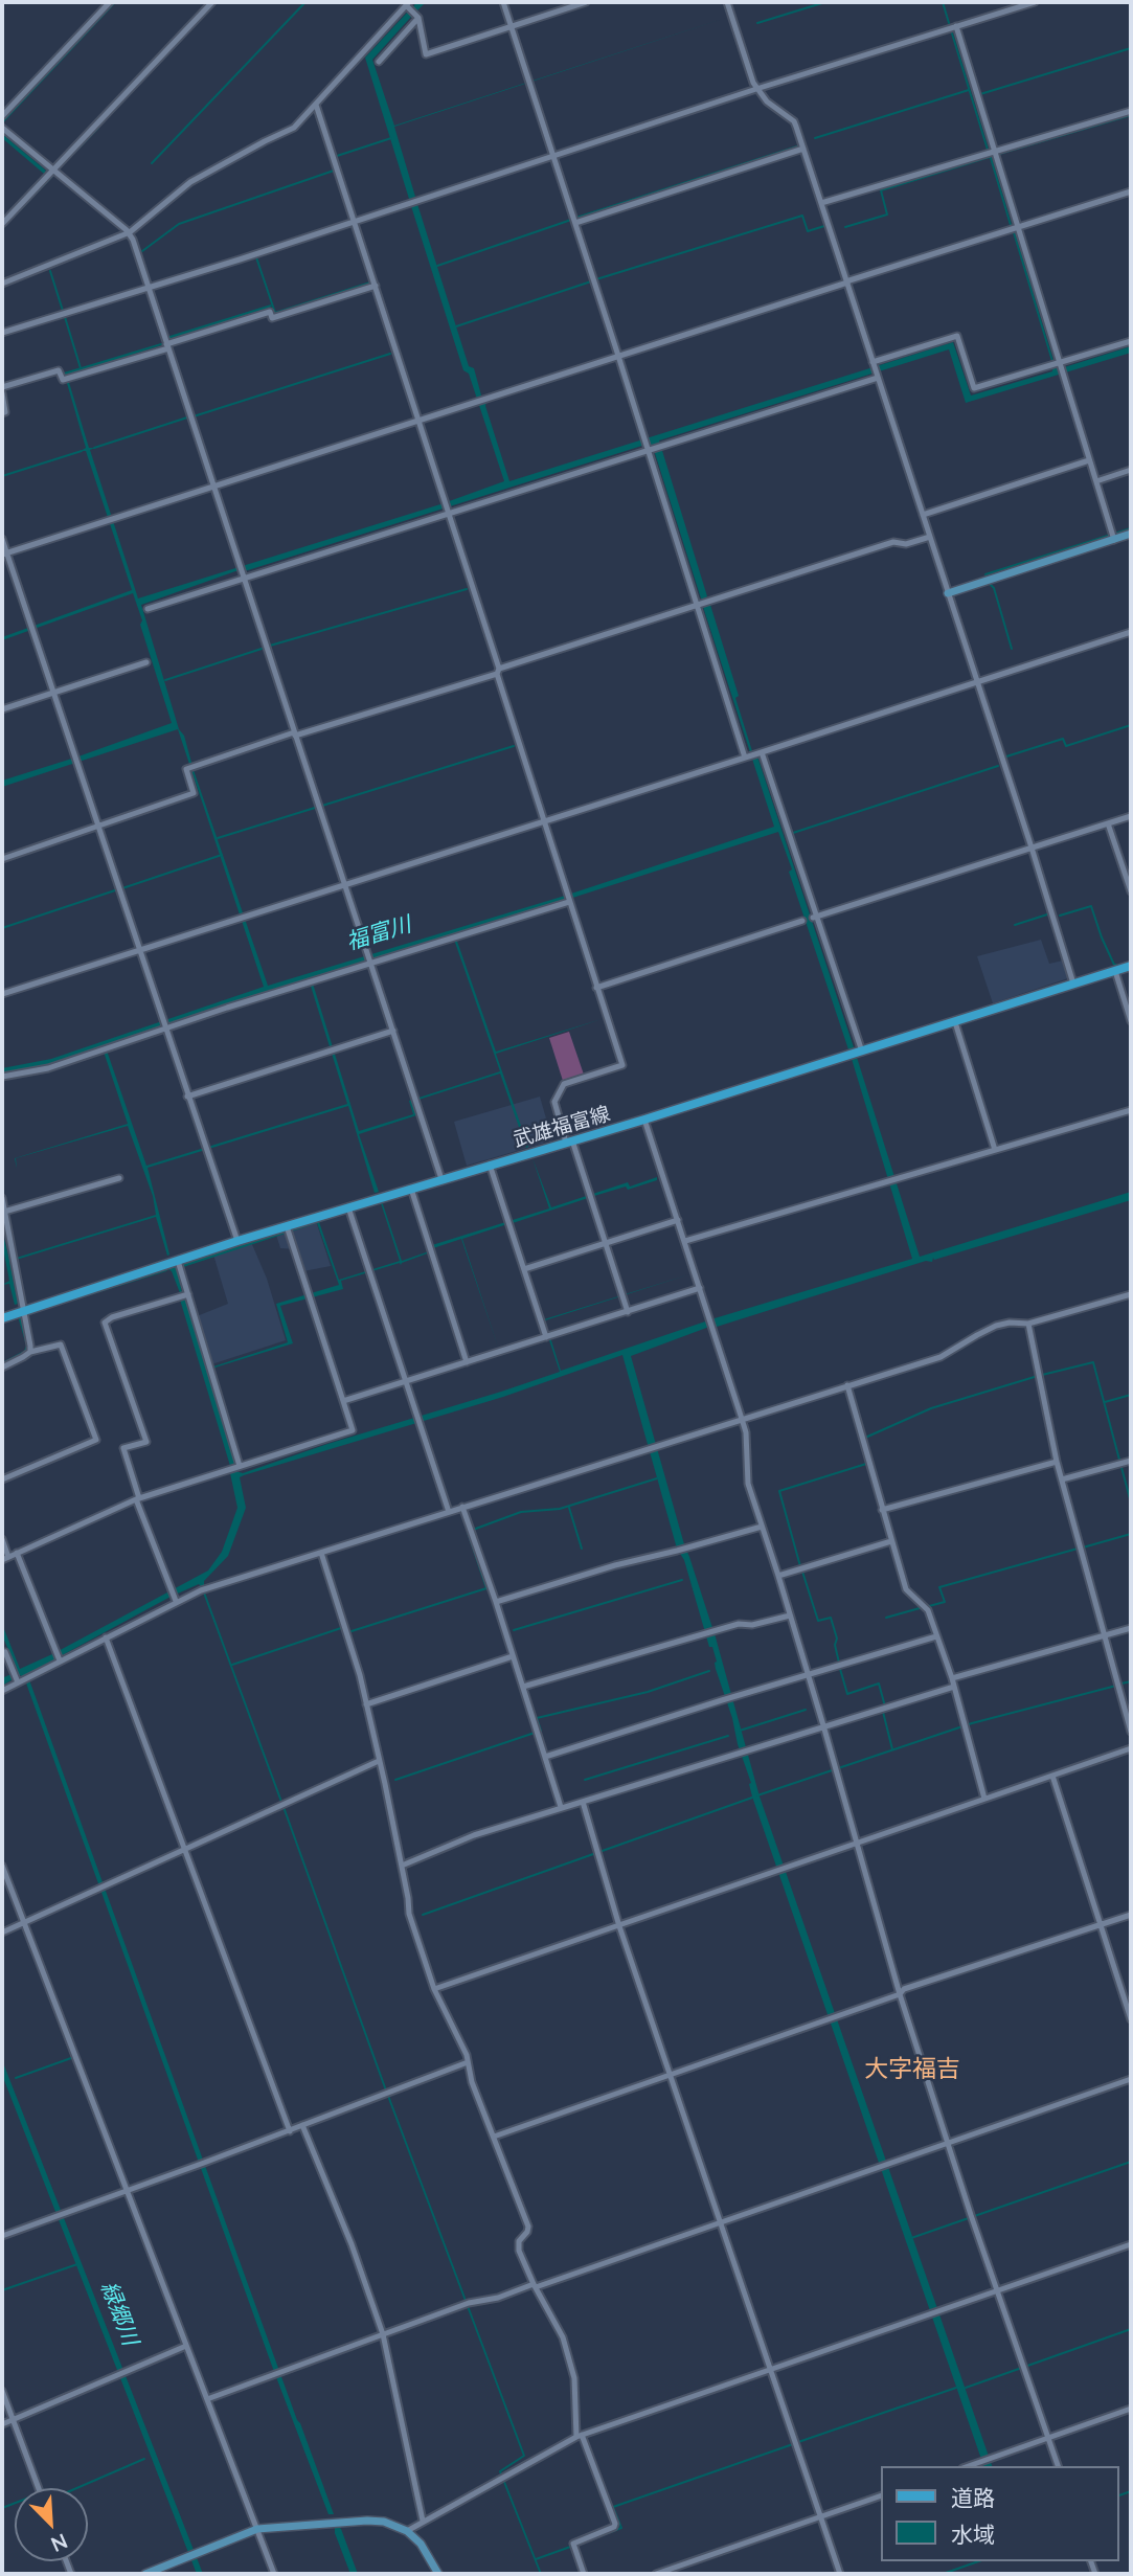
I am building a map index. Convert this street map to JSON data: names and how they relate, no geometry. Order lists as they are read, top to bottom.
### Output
{
  "streets": {
    "main road": ["武雄福富線"]
  },
  "districts": ["大字福吉"],
  "water": ["福富川", "緑郷川"],
  "legend": ["道路", "水域"],
  "north": "bottom right"
}
